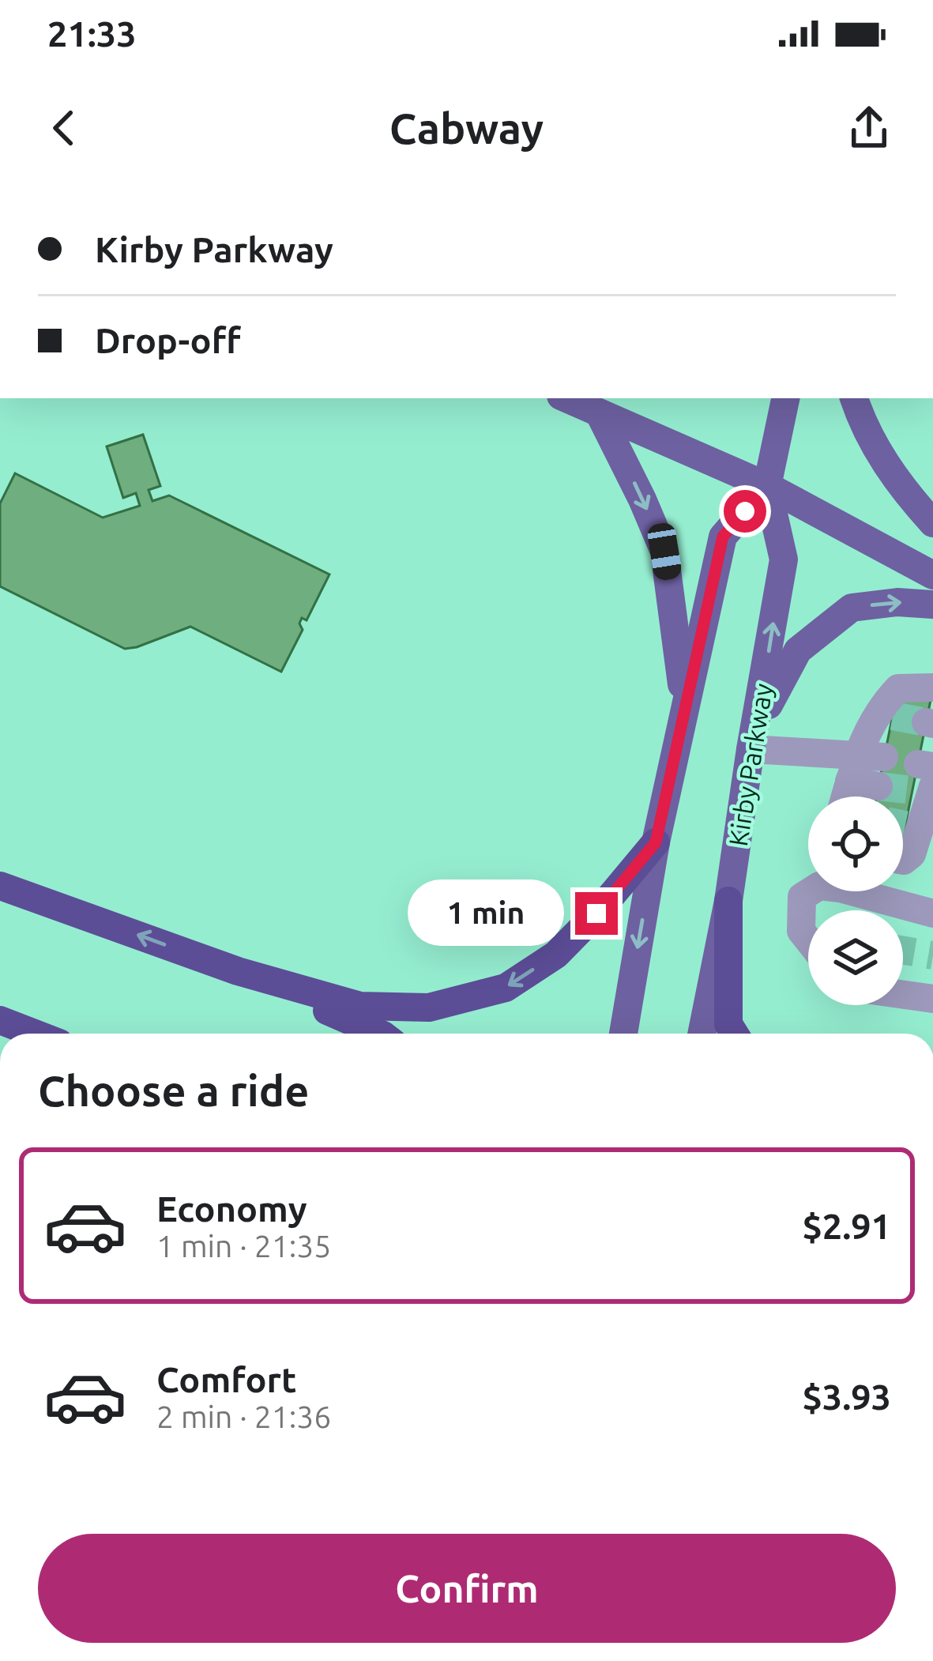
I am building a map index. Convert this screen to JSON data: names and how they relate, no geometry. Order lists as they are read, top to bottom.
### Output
{
  "streets": {
    "main road": ["Kirby Parkway"]
  },
  "page": {
    "status": "21:33",
    "header": "Cabway",
    "banner": ["Kirby Parkway", "Drop-off"],
    "bubble": "1 min",
    "heading": "Choose a ride",
    "list": [
      {
        "name": "Economy",
        "note": "1 min · 21:35",
        "value": "$2.91"
      },
      {
        "name": "Comfort",
        "note": "2 min · 21:36",
        "value": "$3.93"
      }
    ],
    "buttons": "Confirm"
  }
}
